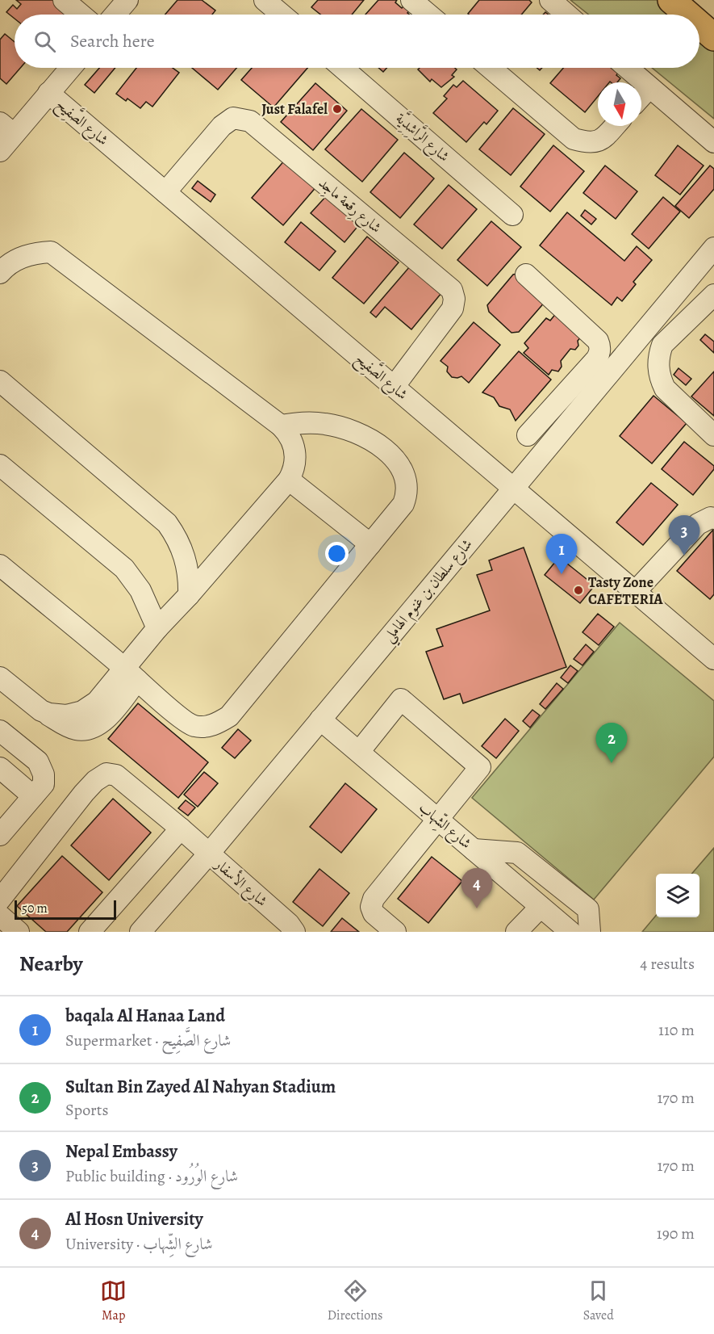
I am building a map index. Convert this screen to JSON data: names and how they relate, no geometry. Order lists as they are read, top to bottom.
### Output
{
  "streets": {
    "street": [
      "شارع الصَّفِيح",
      "شارع الرَّاشِدِيَّة",
      "شارع رِقعة ماجِد",
      "شارع سلطان بن غنوم الهاملي",
      "شارع الشِّهاب",
      "شارع الأسفار"
    ]
  },
  "crossings": [
    ["شارع الصَّفِيح", "شارع رِقعة ماجِد"],
    ["شارع الصَّفِيح", "شارع سلطان بن غنوم الهاملي"],
    ["شارع سلطان بن غنوم الهاملي", "شارع الشِّهاب"],
    ["شارع سلطان بن غنوم الهاملي", "شارع الأسفار"]
  ],
  "places": ["Just Falafel", "Tasty Zone CAFETERIA"],
  "scale_bar": "50 m",
  "north": "bottom",
  "page": {
    "search": "Search here",
    "pins": [
      "3",
      "1",
      "2",
      "4"
    ],
    "scale": "50 m",
    "heading": ["Nearby", "4 results"],
    "list": [
      {
        "mark": "1",
        "name": "baqala Al Hanaa Land",
        "note": "Supermarket · شارع الصَّفِيح",
        "value": "110 m"
      },
      {
        "mark": "2",
        "name": "Sultan Bin Zayed Al Nahyan Stadium",
        "note": "Sports",
        "value": "170 m"
      },
      {
        "mark": "3",
        "name": "Nepal Embassy",
        "note": "Public building · شارع الوُرُود",
        "value": "170 m"
      },
      {
        "mark": "4",
        "name": "Al Hosn University",
        "note": "University · شارع الشِّهاب",
        "value": "190 m"
      }
    ],
    "nav": ["Map", "Directions", "Saved"]
  }
}
